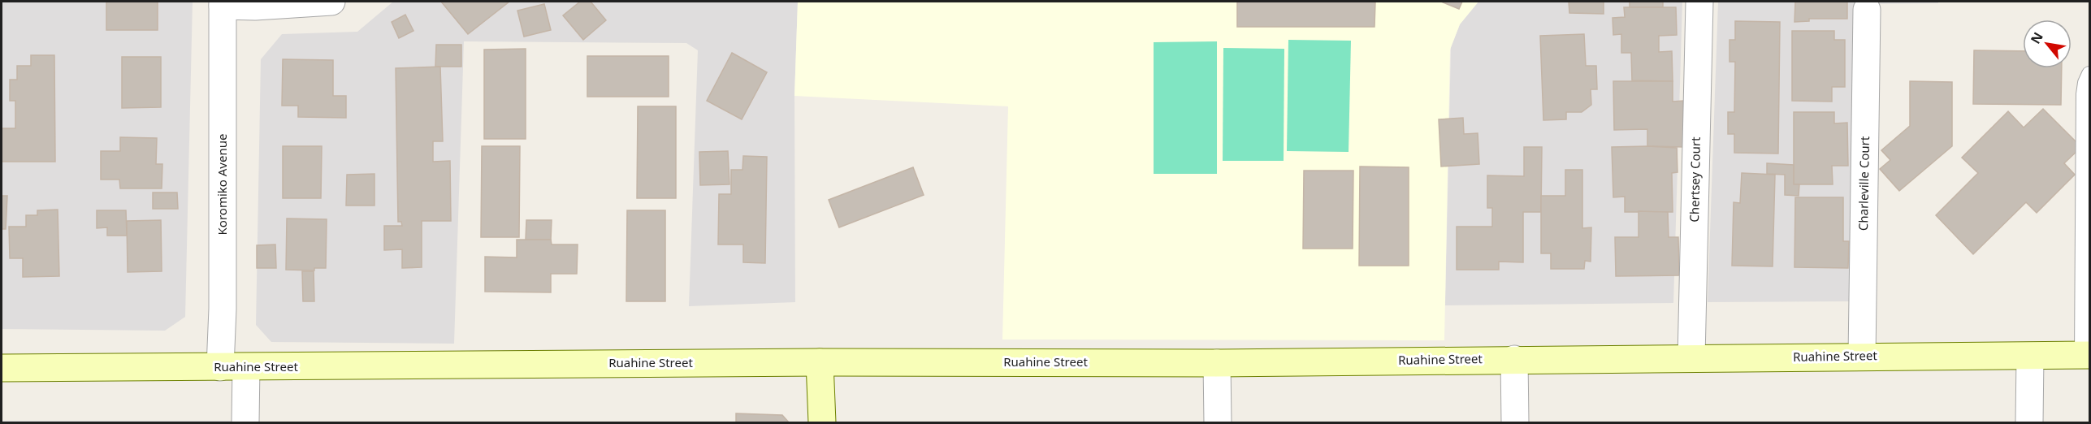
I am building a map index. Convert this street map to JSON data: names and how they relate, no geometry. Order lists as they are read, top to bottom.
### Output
{
  "streets": {
    "main road": ["Ruahine Street"],
    "street": ["Chertsey Court", "Charleville Court", "Koromiko Avenue"]
  },
  "crossings": [
    ["Chertsey Court", "Ruahine Street"],
    ["Charleville Court", "Ruahine Street"],
    ["Koromiko Avenue", "Ruahine Street"]
  ],
  "north": "top left"
}
